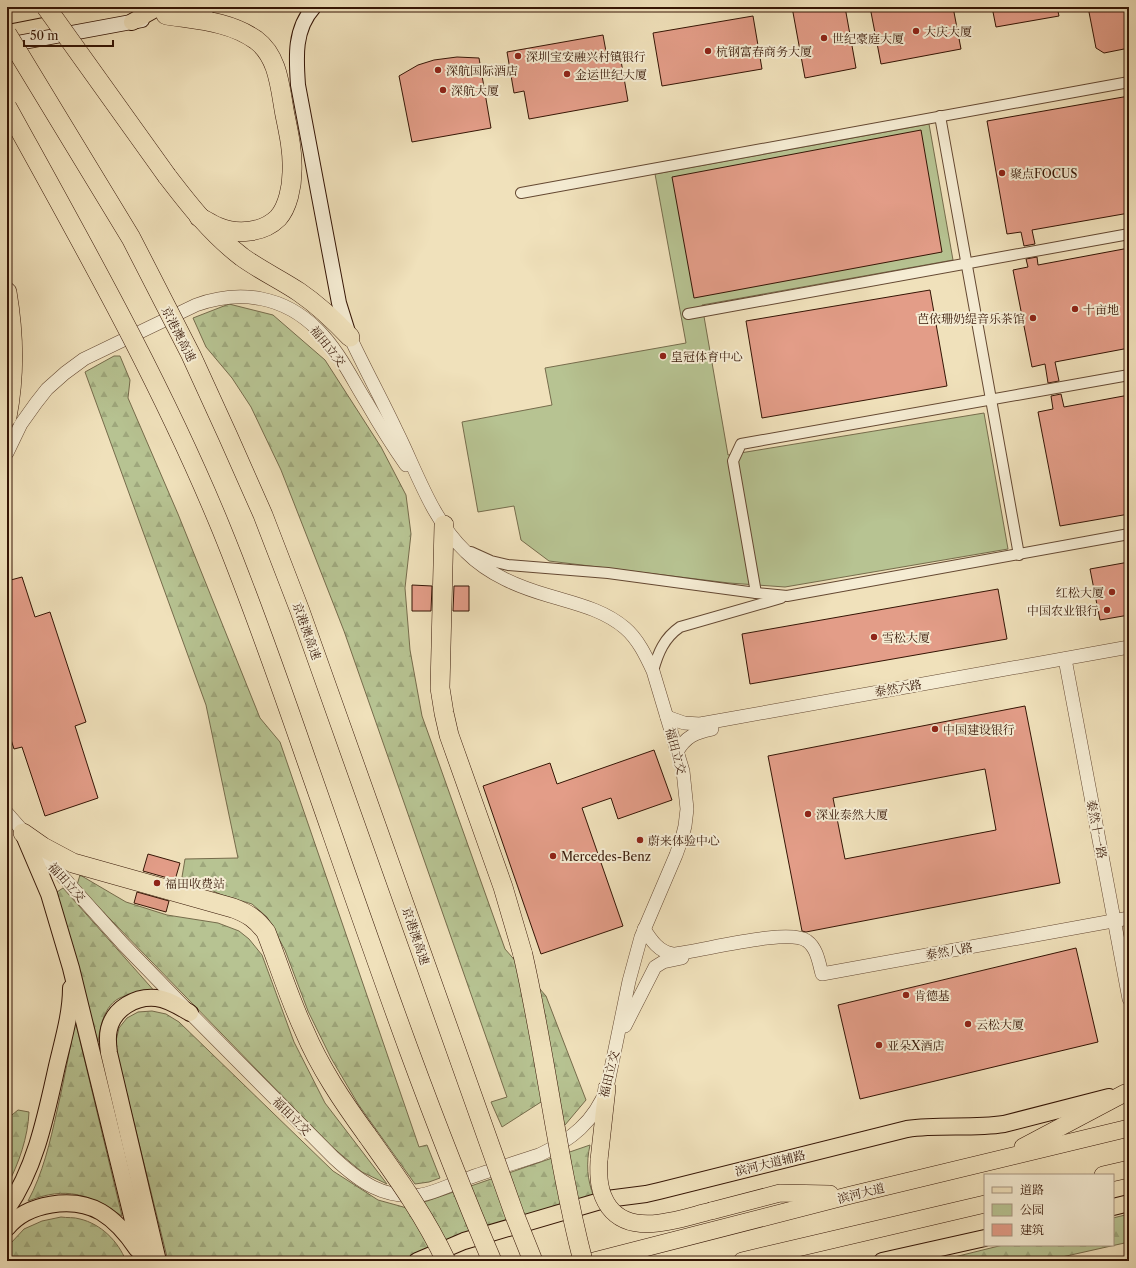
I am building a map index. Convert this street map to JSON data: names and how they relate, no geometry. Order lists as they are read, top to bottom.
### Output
{
  "streets": {
    "highway": ["京港澳高速", "滨河大道"],
    "main road": ["滨河大道辅路"],
    "street": [
      "福田立交",
      "泰然六路",
      "泰然十一路",
      "泰然八路"
    ]
  },
  "crossings": [
    ["福田立交", "泰然六路"],
    ["福田立交", "泰然八路"],
    ["泰然六路", "泰然十一路"],
    ["泰然十一路", "泰然八路"]
  ],
  "places": [
    "大庆大厦",
    "世纪豪庭大厦",
    "杭钢富春商务大厦",
    "深圳宝安融兴村镇银行",
    "深航国际酒店",
    "金运世纪大厦",
    "深航大厦",
    "聚点FOCUS",
    "十亩地",
    "芭依珊奶缇音乐茶馆",
    "皇冠体育中心",
    "红松大厦",
    "中国农业银行",
    "雪松大厦",
    "中国建设银行",
    "深业泰然大厦",
    "蔚来体验中心",
    "Mercedes-Benz",
    "福田收费站",
    "肯德基",
    "云松大厦",
    "亚朵X酒店"
  ],
  "legend": ["道路", "公园", "建筑"],
  "scale_bar": "50 m"
}
